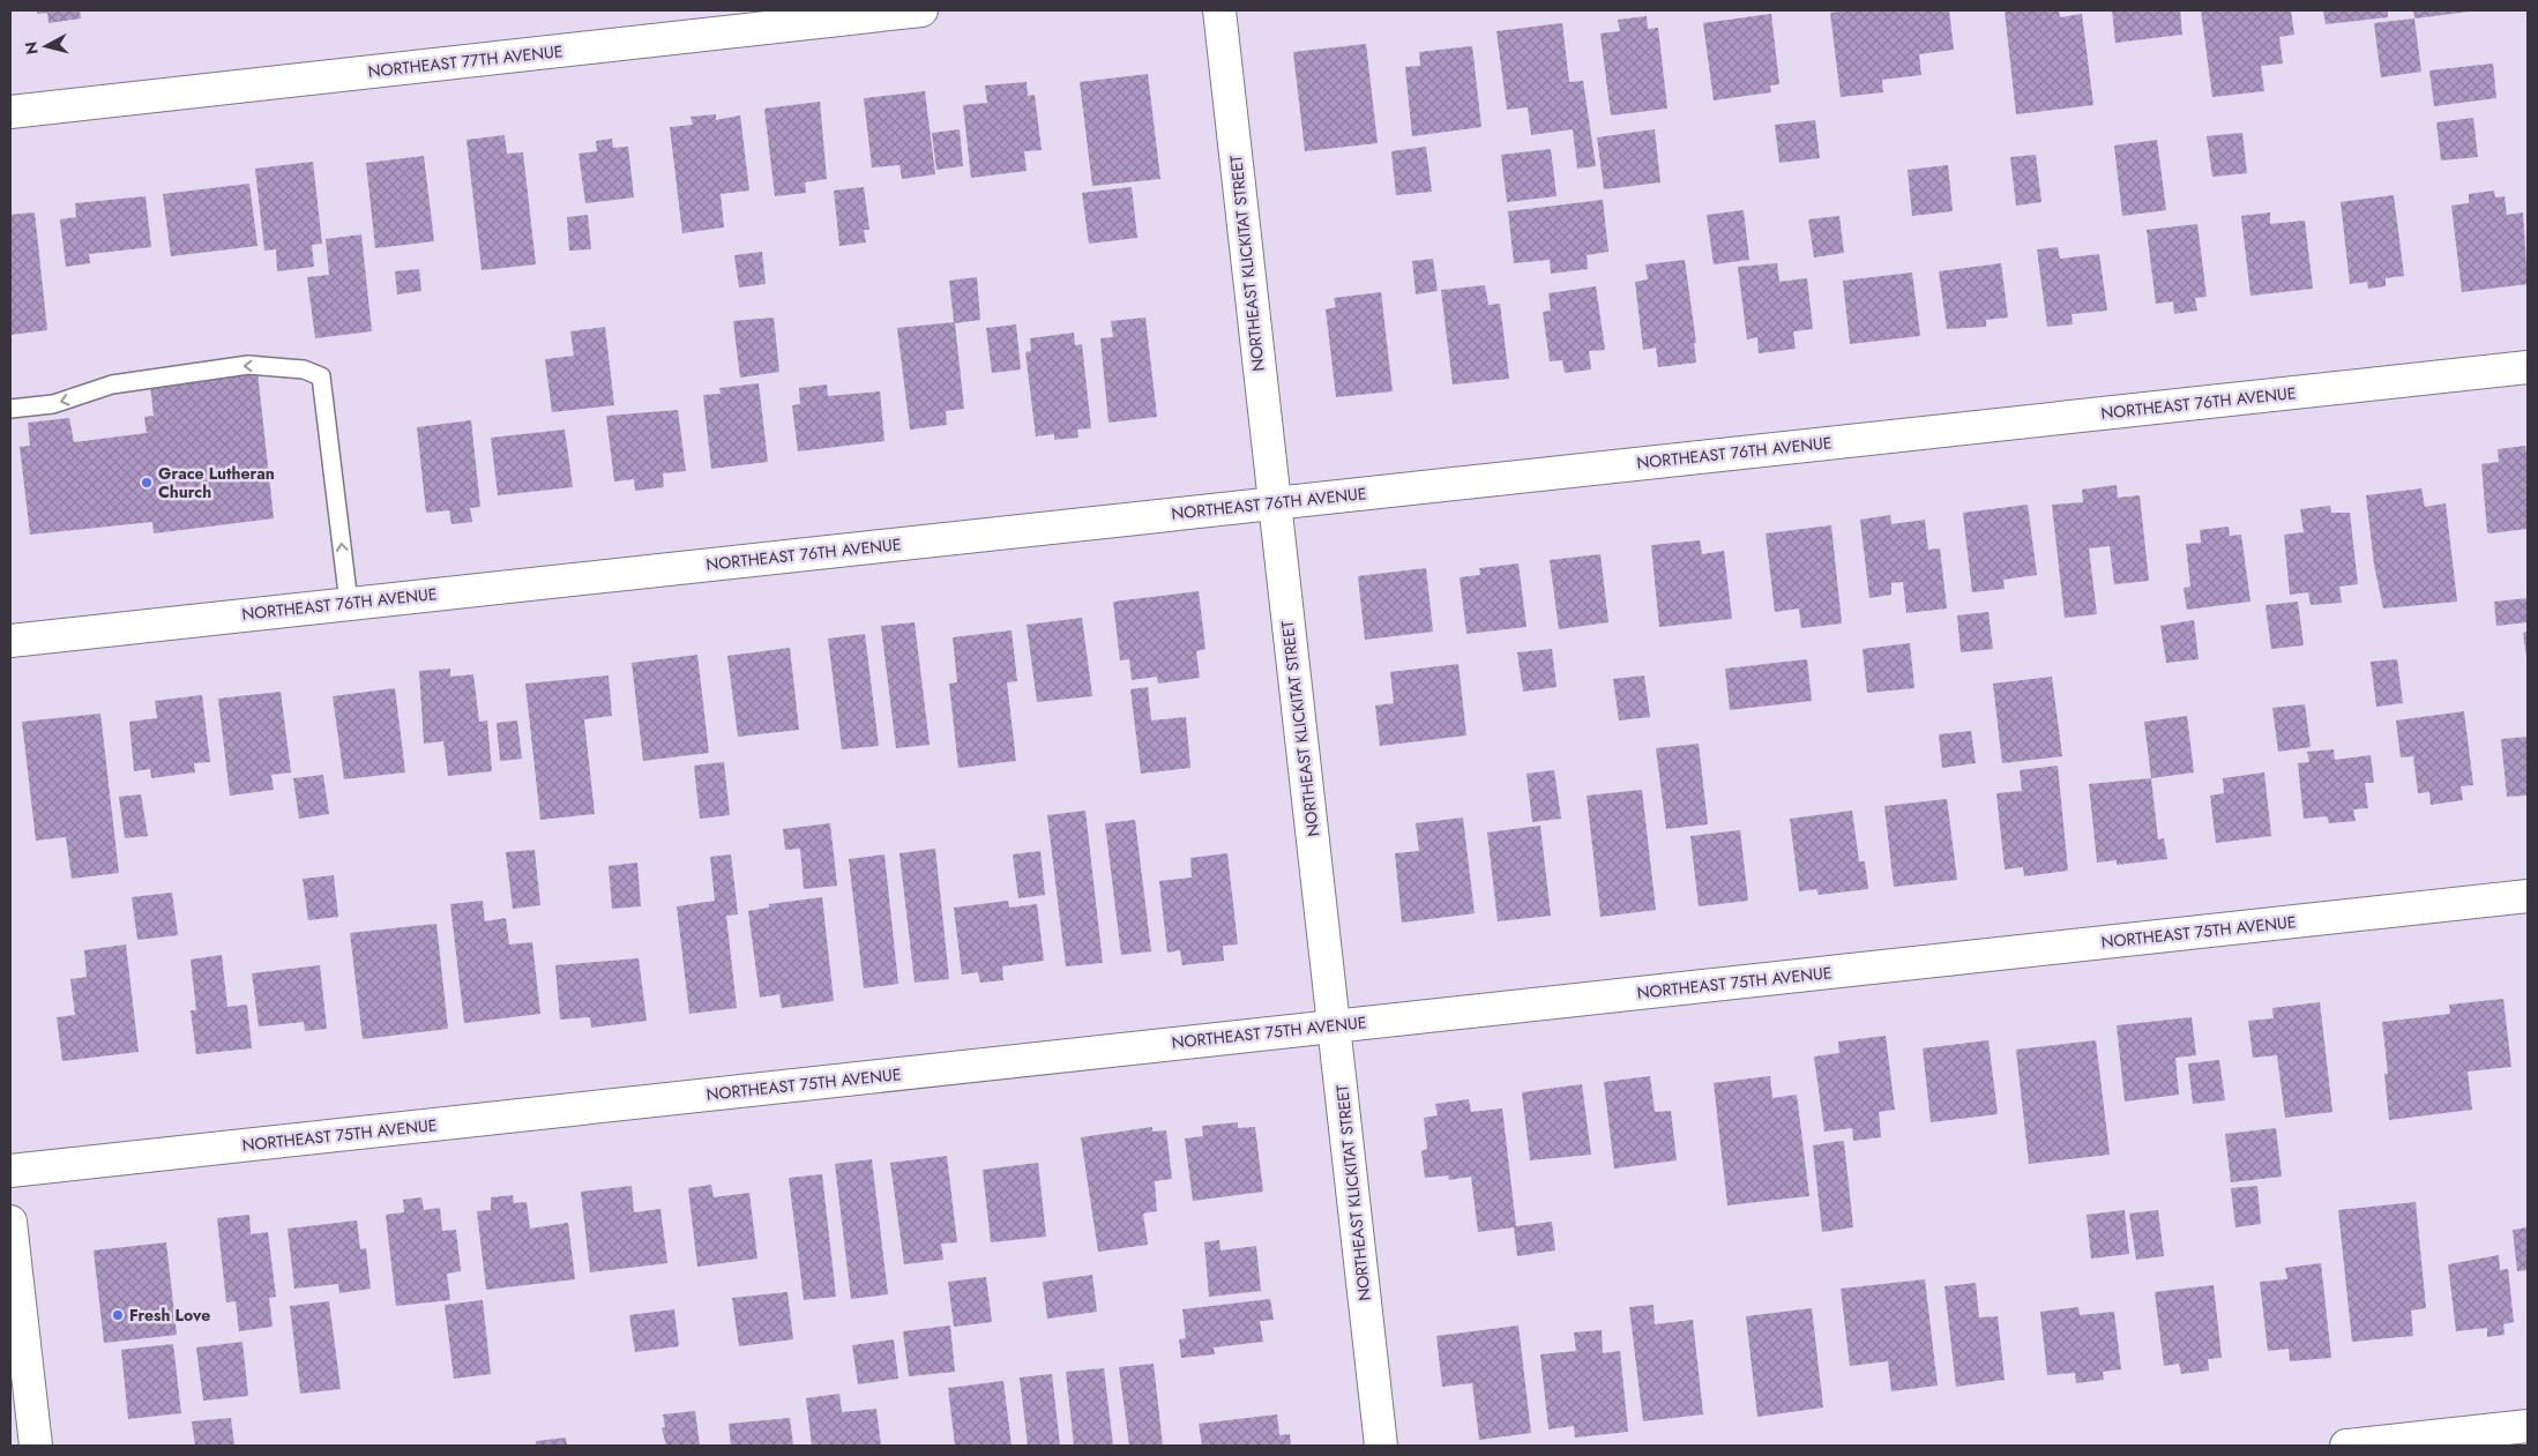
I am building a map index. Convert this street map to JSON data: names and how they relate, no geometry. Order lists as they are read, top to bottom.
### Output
{
  "streets": {
    "street": [
      "NORTHEAST 77TH AVENUE",
      "NORTHEAST KLICKITAT STREET",
      "NORTHEAST 76TH AVENUE",
      "NORTHEAST 75TH AVENUE"
    ]
  },
  "crossings": [
    ["NORTHEAST KLICKITAT STREET", "NORTHEAST 76TH AVENUE"],
    ["NORTHEAST KLICKITAT STREET", "NORTHEAST 75TH AVENUE"]
  ],
  "places": ["Grace Lutheran Church", "Fresh Love"],
  "north": "left"
}
